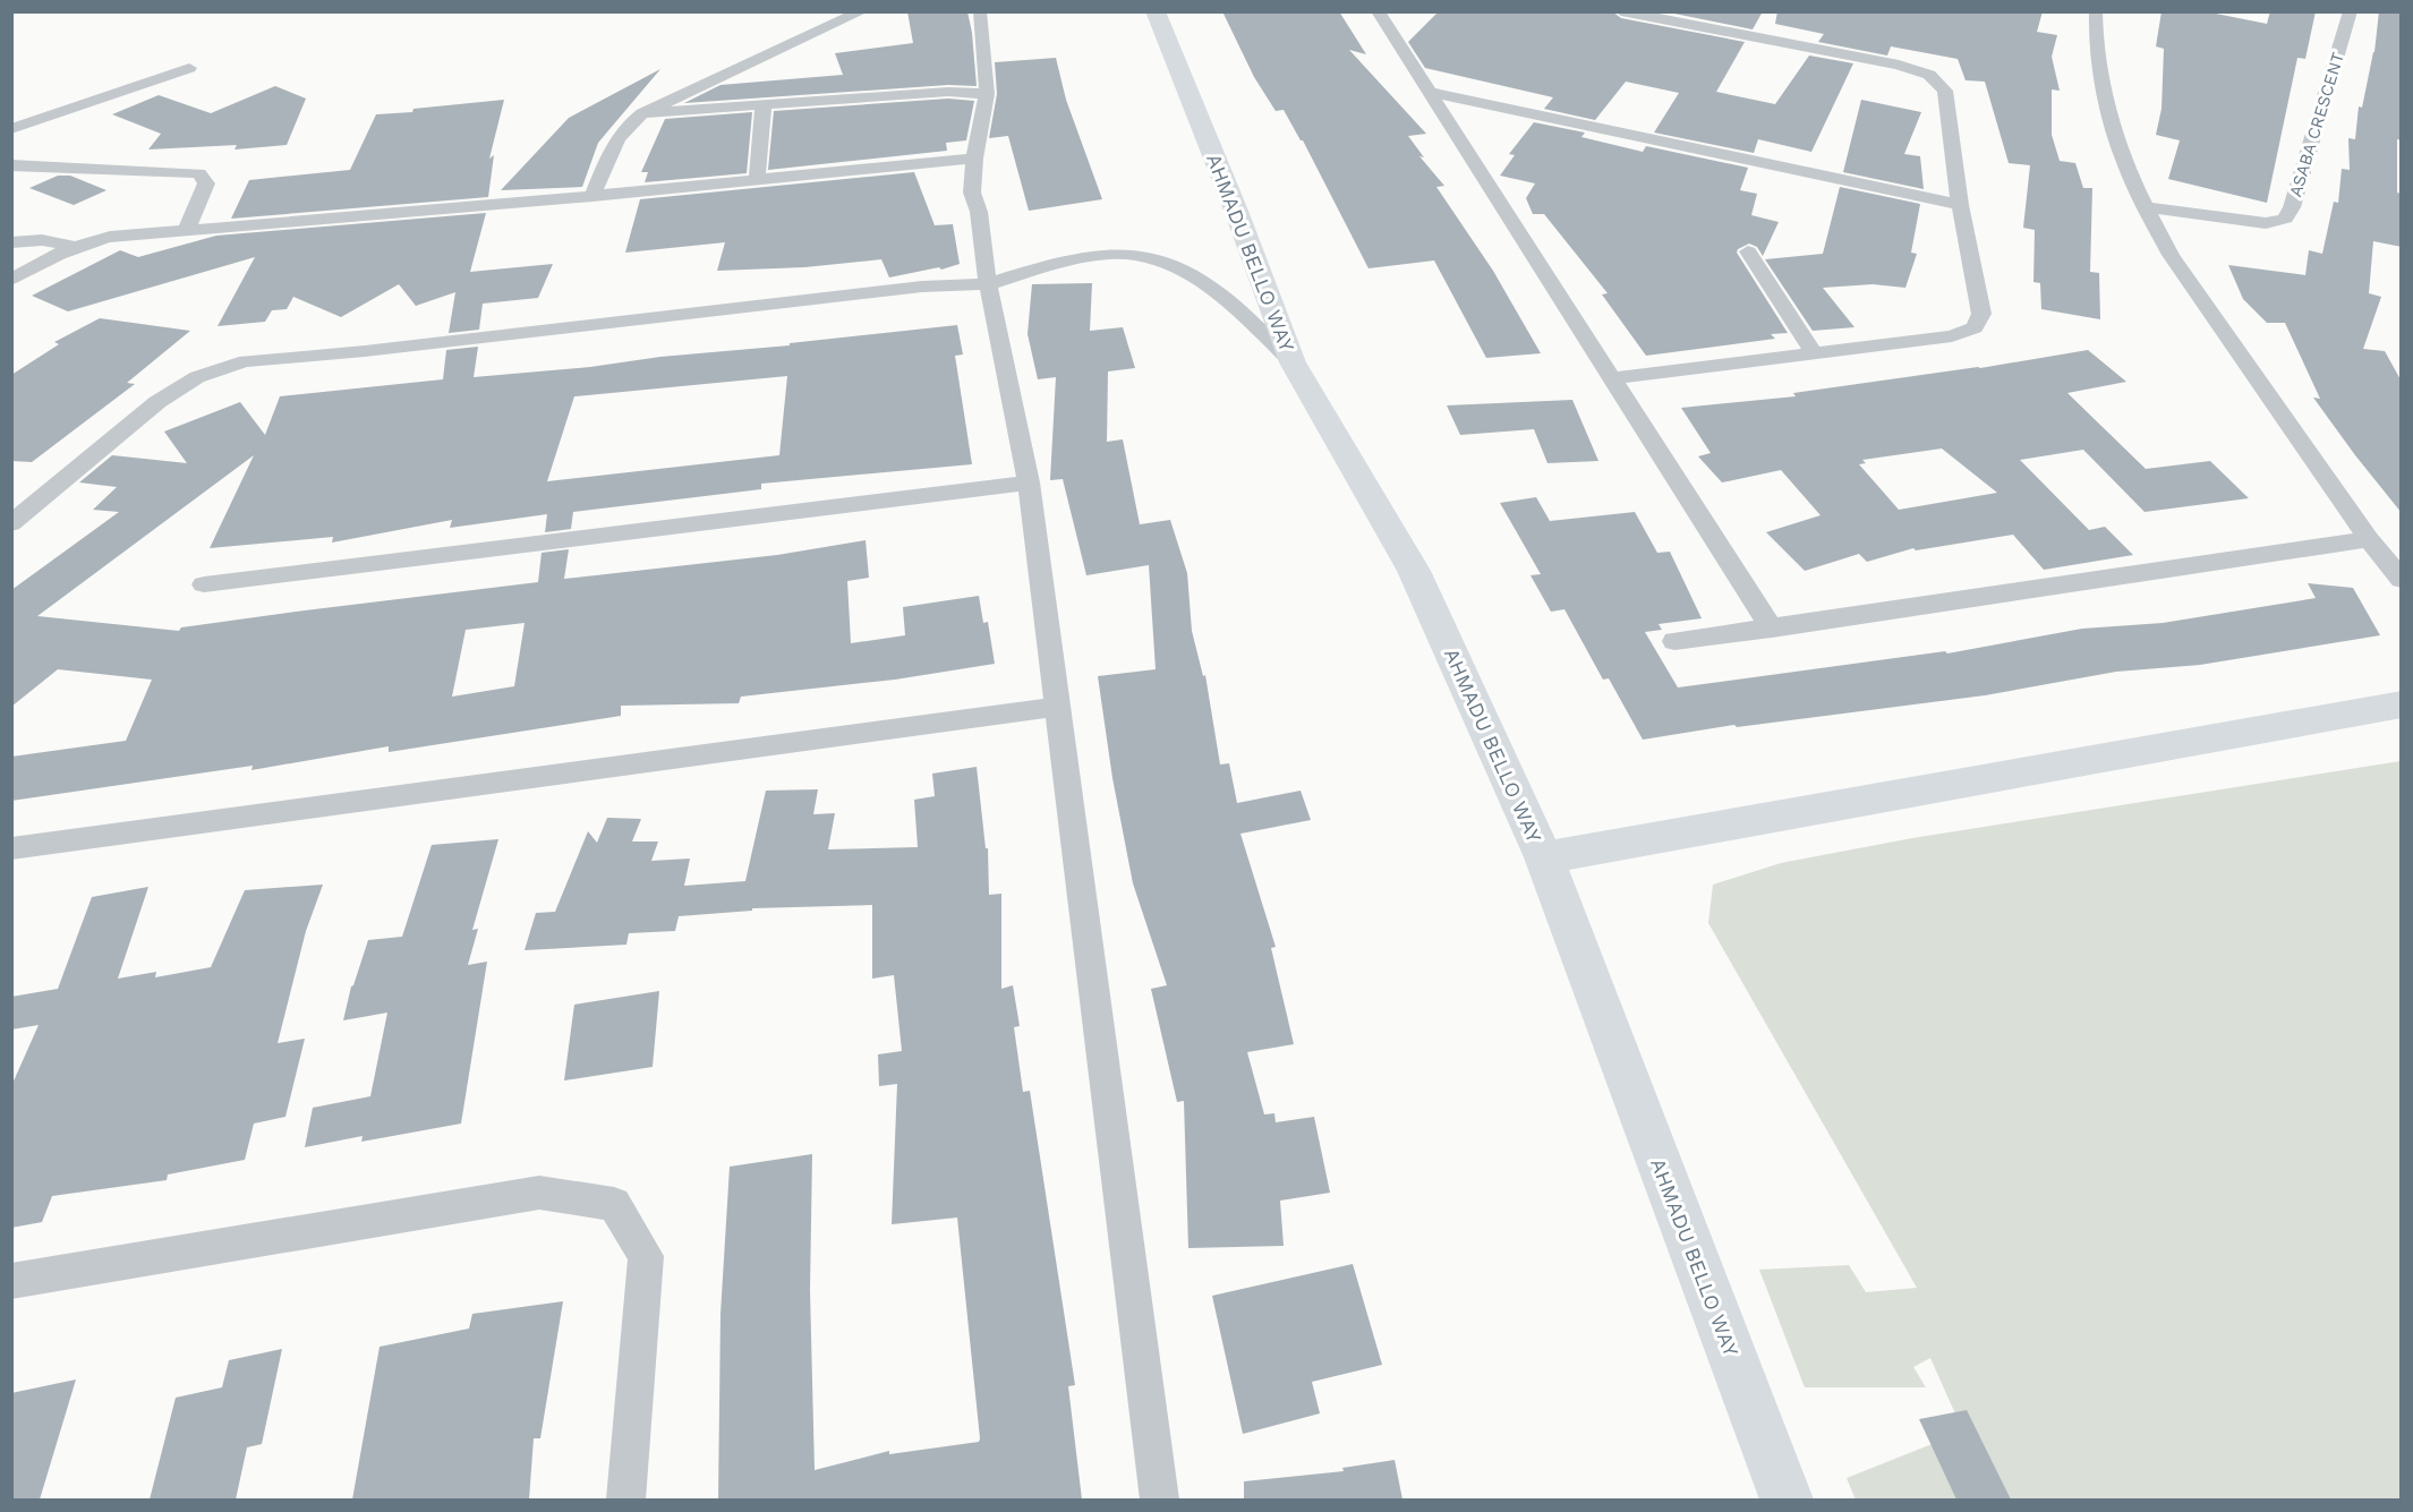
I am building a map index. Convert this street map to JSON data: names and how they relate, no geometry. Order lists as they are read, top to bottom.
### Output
{
  "streets": {
    "street": ["ASABA CRESCENT", "AHMADU BELLO WAY"]
  }
}
